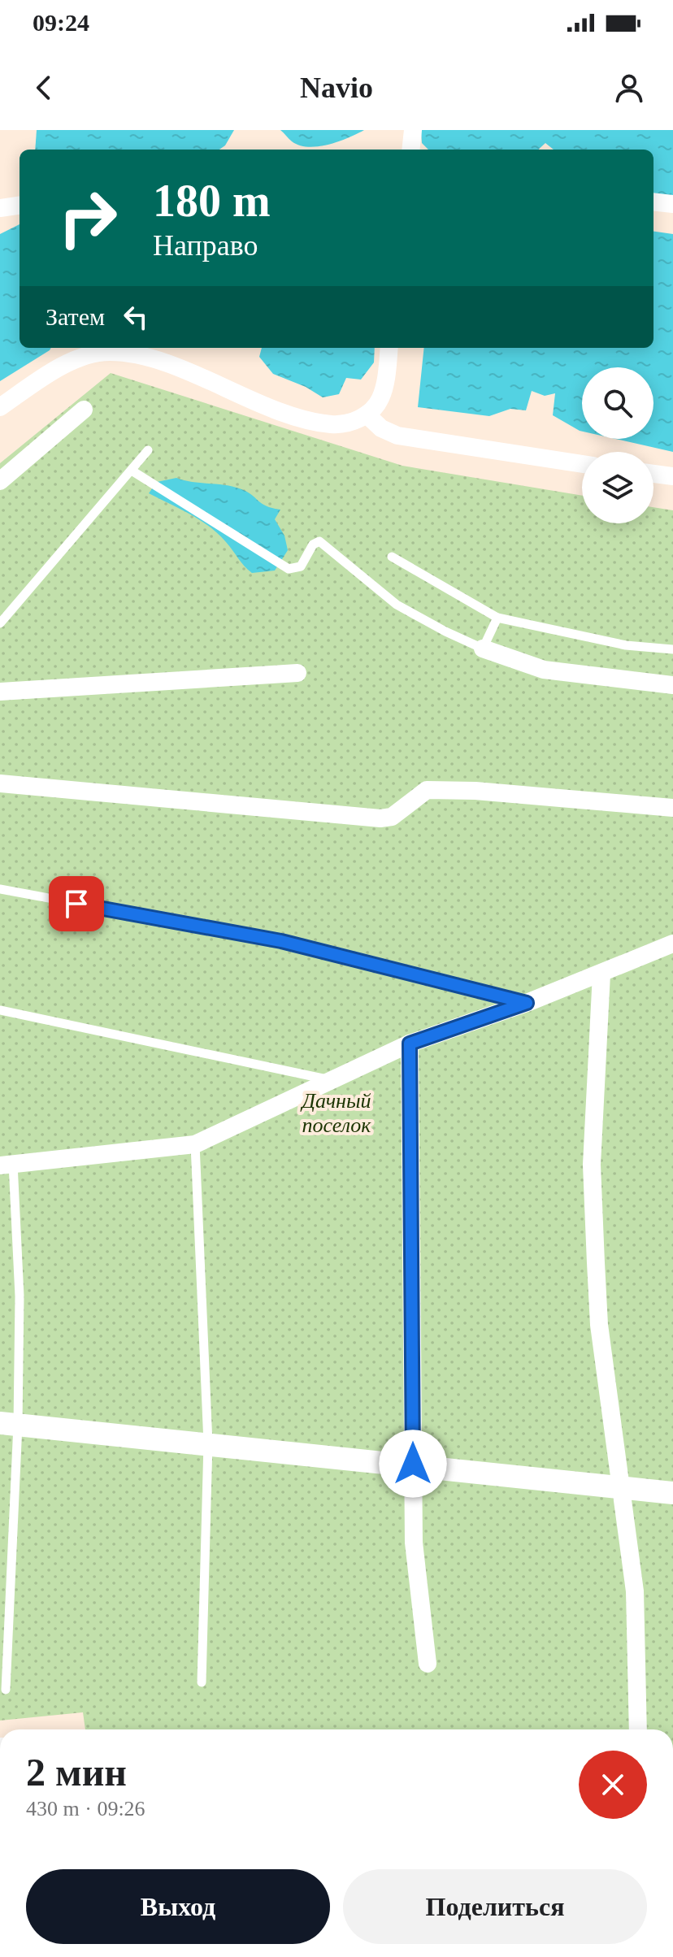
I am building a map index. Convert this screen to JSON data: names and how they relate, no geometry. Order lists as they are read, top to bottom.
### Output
{
  "parks": ["Дачный поселок"],
  "page": {
    "status": "09:24",
    "header": "Navio",
    "turn": ["180 m", "Направо"],
    "then": "Затем",
    "heading": ["2 мин", "430 m · 09:26"],
    "buttons": ["Выход", "Поделиться"]
  }
}
